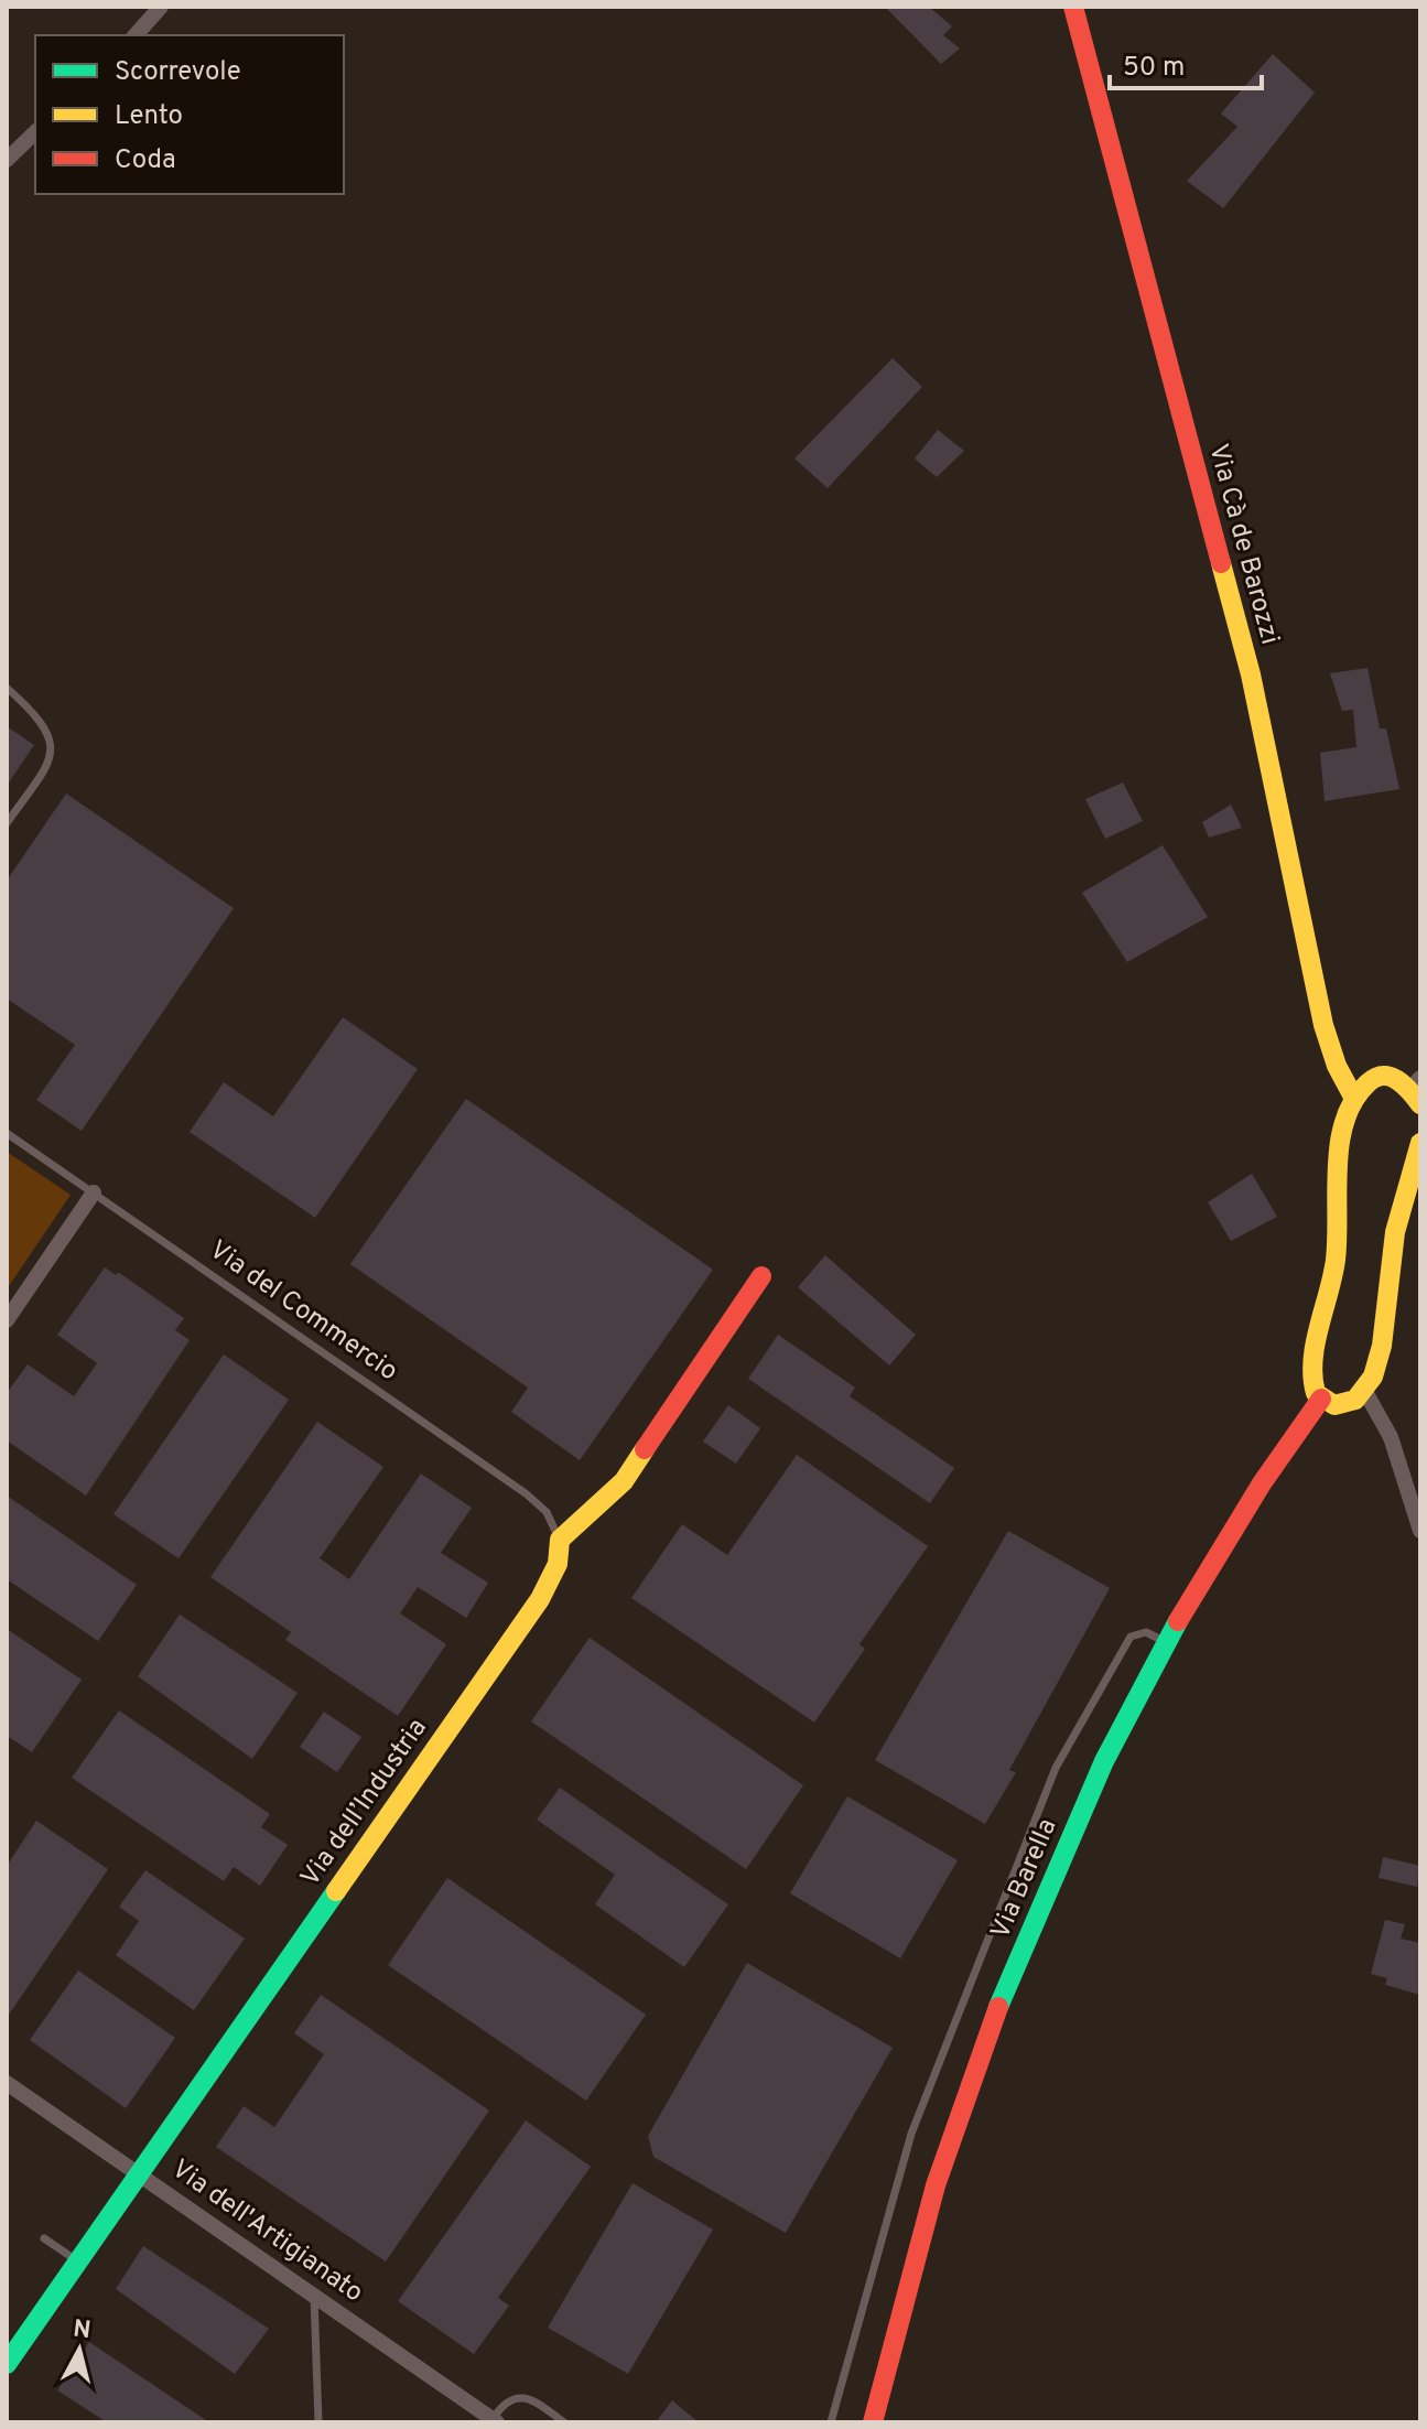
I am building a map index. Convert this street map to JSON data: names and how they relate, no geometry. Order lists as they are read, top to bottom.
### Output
{
  "streets": {
    "street": [
      "Via Cà de Barozzi",
      "Via dell’Industria",
      "Via Barella",
      "Via dell'Artigianato"
    ],
    "lane": ["Via del Commercio"]
  },
  "crossings": [
    ["Via del Commercio", "Via dell’Industria"],
    ["Via dell’Industria", "Via dell'Artigianato"]
  ],
  "legend": ["Scorrevole", "Lento", "Coda"],
  "scale_bar": "50 m",
  "north": "top"
}
